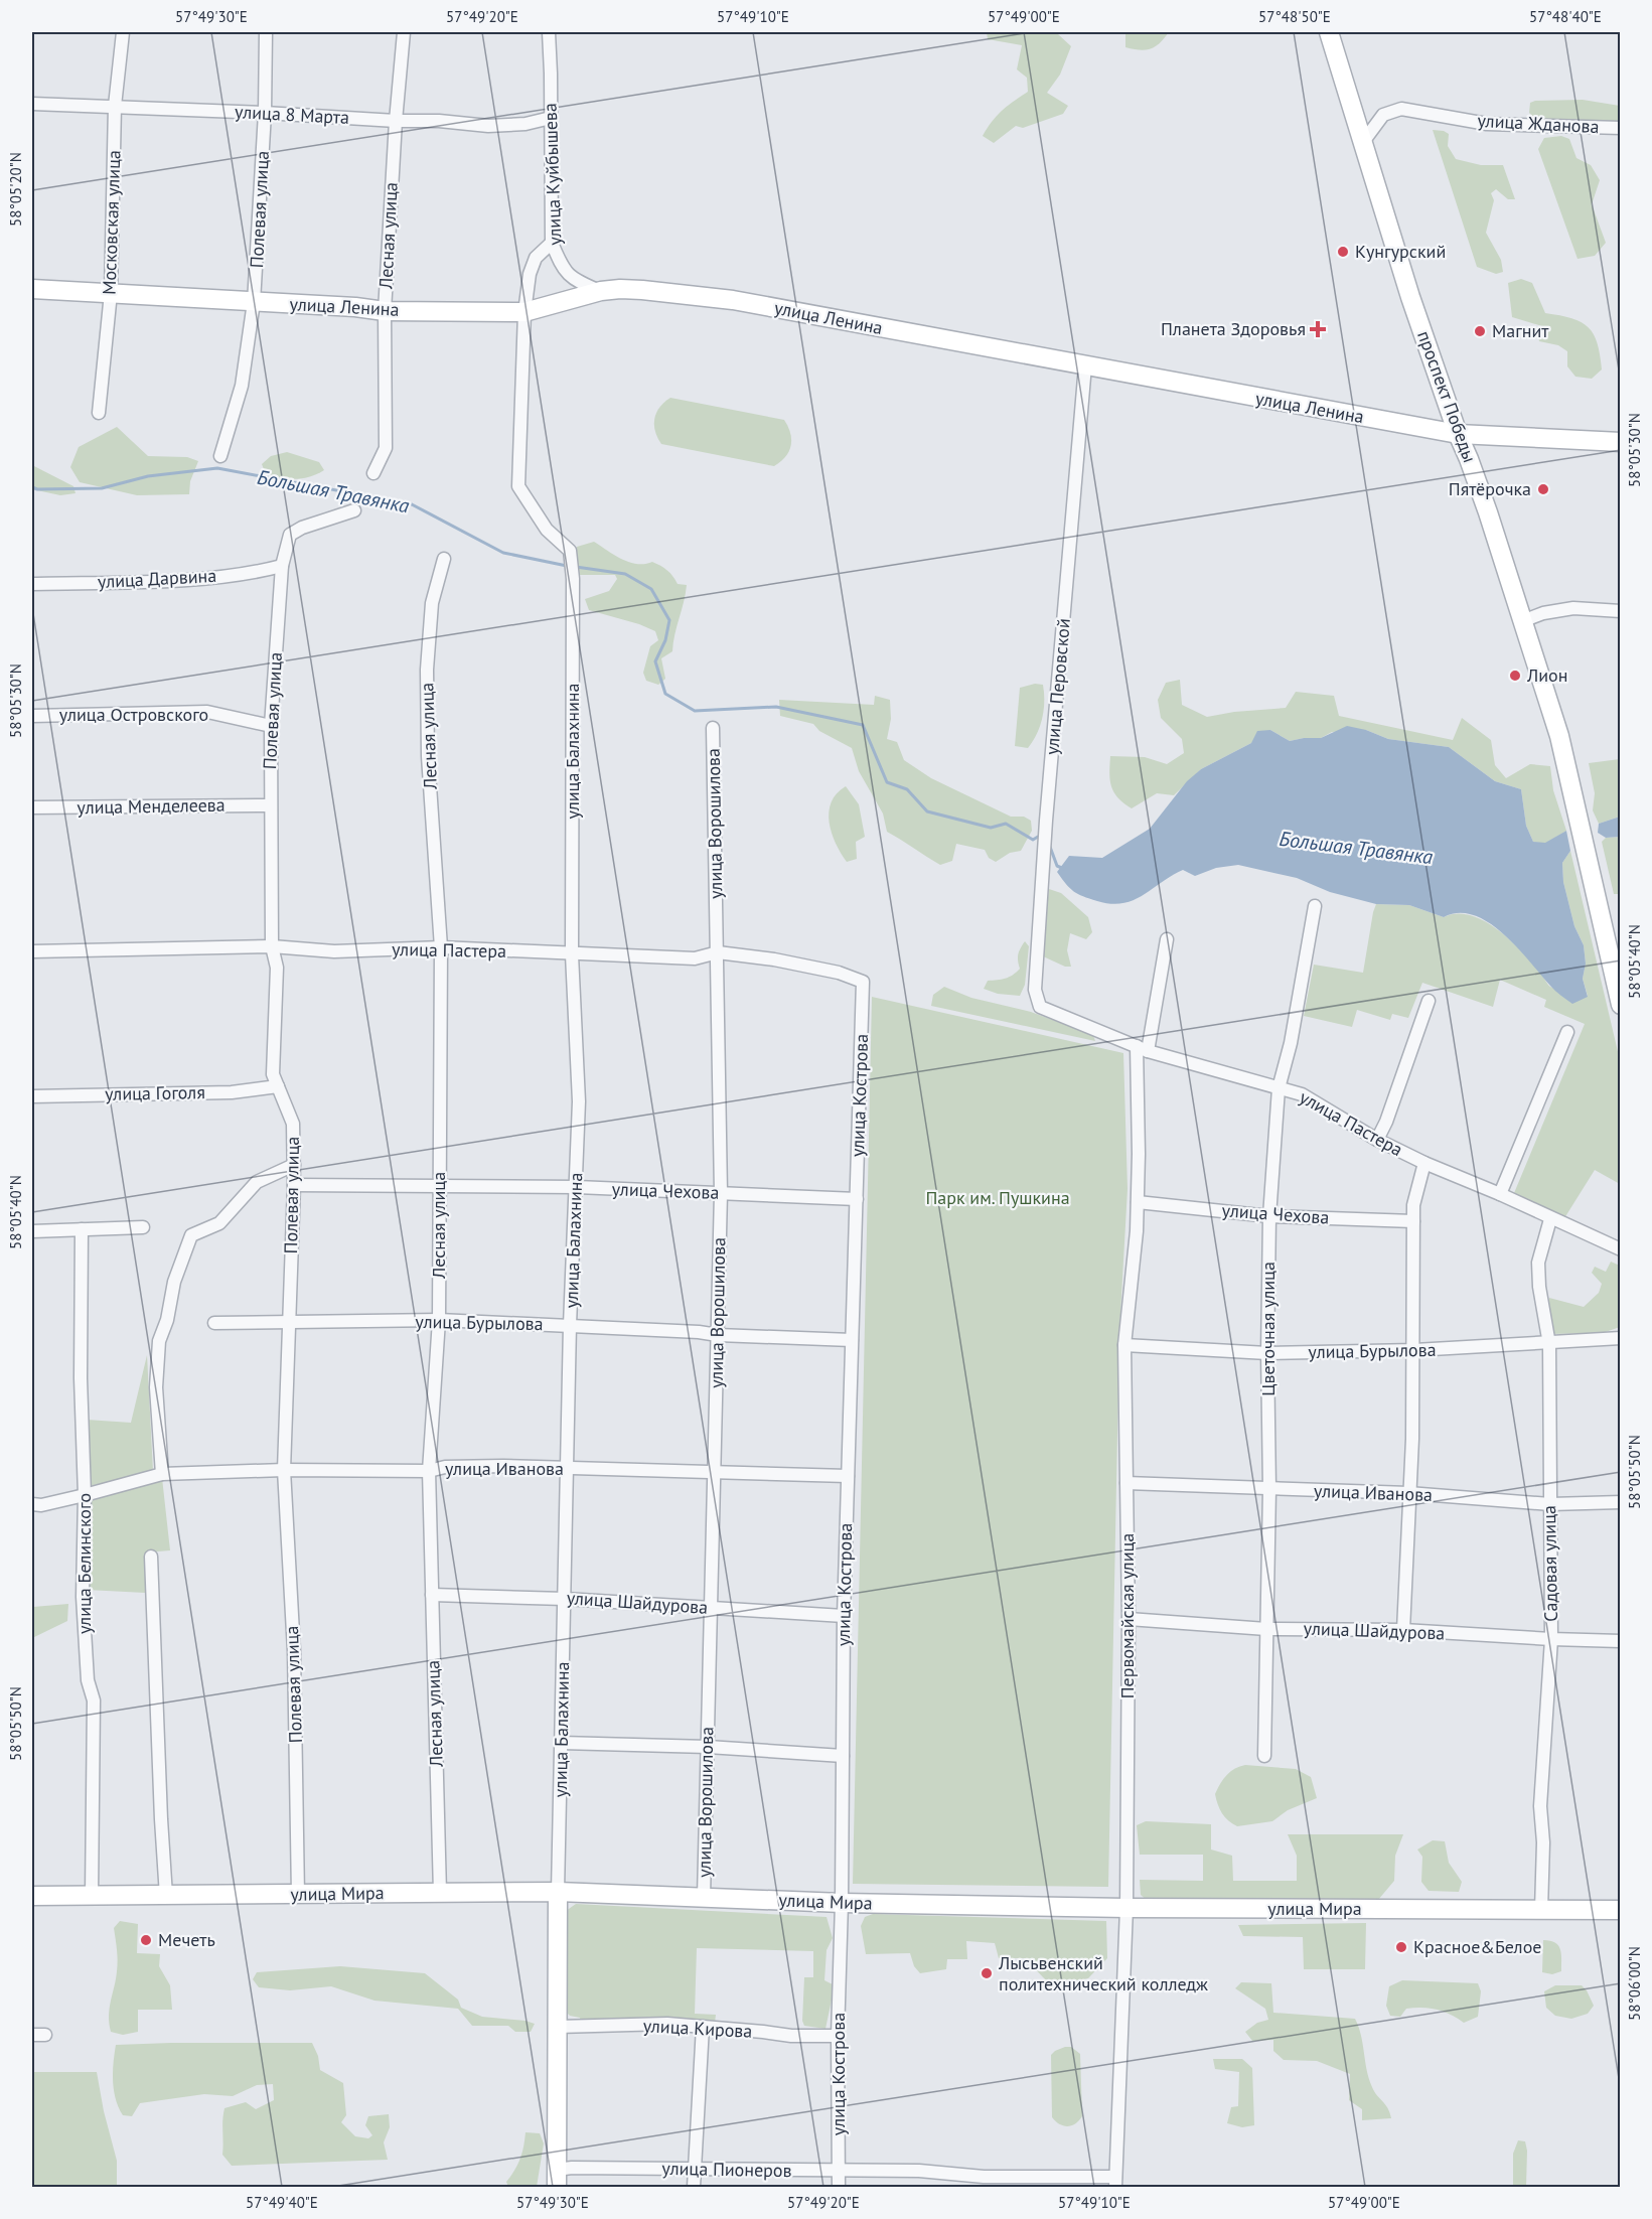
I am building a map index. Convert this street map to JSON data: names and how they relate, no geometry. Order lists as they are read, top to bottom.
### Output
{
  "streets": {
    "street": [
      "улица 8 Марта",
      "улица Жданова",
      "улица Куйбышева",
      "Полевая улица",
      "Московская улица",
      "Лесная улица",
      "улица Ленина",
      "проспект Победы",
      "улица Дарвина",
      "улица Перовской",
      "улица Островского",
      "улица Балахнина",
      "улица Менделеева",
      "улица Ворошилова",
      "улица Пастера",
      "улица Гоголя",
      "улица Кострова",
      "улица Чехова",
      "улица Бурылова",
      "Цветочная улица",
      "улица Иванова",
      "улица Белинского",
      "Садовая улица",
      "улица Шайдурова",
      "Первомайская улица",
      "улица Мира",
      "улица Кирова",
      "улица Пионеров"
    ]
  },
  "crossings": [
    ["улица 8 Марта", "улица Куйбышева"],
    ["улица 8 Марта", "Полевая улица"],
    ["улица 8 Марта", "Московская улица"],
    ["улица 8 Марта", "Лесная улица"],
    ["улица Жданова", "проспект Победы"],
    ["улица Куйбышева", "улица Ленина"],
    ["улица Куйбышева", "улица Балахнина"],
    ["Полевая улица", "улица Ленина"],
    ["Полевая улица", "улица Дарвина"],
    ["Полевая улица", "улица Островского"],
    ["Полевая улица", "улица Менделеева"],
    ["Полевая улица", "улица Пастера"],
    ["Полевая улица", "улица Гоголя"],
    ["Полевая улица", "улица Чехова"],
    ["Полевая улица", "улица Бурылова"],
    ["Полевая улица", "улица Иванова"],
    ["Полевая улица", "улица Мира"],
    ["Московская улица", "улица Ленина"],
    ["Лесная улица", "улица Ленина"],
    ["Лесная улица", "улица Пастера"],
    ["Лесная улица", "улица Чехова"],
    ["Лесная улица", "улица Бурылова"],
    ["Лесная улица", "улица Иванова"],
    ["Лесная улица", "улица Шайдурова"],
    ["Лесная улица", "улица Мира"],
    ["улица Ленина", "проспект Победы"],
    ["улица Ленина", "улица Перовской"],
    ["улица Ленина", "улица Балахнина"],
    ["улица Перовской", "улица Пастера"],
    ["улица Балахнина", "улица Пастера"],
    ["улица Балахнина", "улица Чехова"],
    ["улица Балахнина", "улица Бурылова"],
    ["улица Балахнина", "улица Иванова"],
    ["улица Балахнина", "улица Шайдурова"],
    ["улица Балахнина", "улица Мира"],
    ["улица Балахнина", "улица Кирова"],
    ["улица Балахнина", "улица Пионеров"],
    ["улица Ворошилова", "улица Пастера"],
    ["улица Ворошилова", "улица Чехова"],
    ["улица Ворошилова", "улица Бурылова"],
    ["улица Ворошилова", "улица Иванова"],
    ["улица Ворошилова", "улица Шайдурова"],
    ["улица Ворошилова", "улица Мира"],
    ["улица Пастера", "улица Кострова"],
    ["улица Пастера", "Цветочная улица"],
    ["улица Пастера", "Садовая улица"],
    ["улица Пастера", "Первомайская улица"],
    ["улица Кострова", "улица Чехова"],
    ["улица Кострова", "улица Бурылова"],
    ["улица Кострова", "улица Иванова"],
    ["улица Кострова", "улица Шайдурова"],
    ["улица Кострова", "улица Мира"],
    ["улица Кострова", "улица Кирова"],
    ["улица Кострова", "улица Пионеров"],
    ["улица Чехова", "Цветочная улица"],
    ["улица Чехова", "Первомайская улица"],
    ["улица Бурылова", "Цветочная улица"],
    ["улица Бурылова", "Садовая улица"],
    ["улица Бурылова", "Первомайская улица"],
    ["Цветочная улица", "улица Иванова"],
    ["Цветочная улица", "улица Шайдурова"],
    ["улица Иванова", "улица Белинского"],
    ["улица Иванова", "Садовая улица"],
    ["улица Иванова", "Первомайская улица"],
    ["улица Белинского", "улица Мира"],
    ["Садовая улица", "улица Шайдурова"],
    ["Садовая улица", "улица Мира"],
    ["улица Шайдурова", "Первомайская улица"],
    ["Первомайская улица", "улица Мира"],
    ["Первомайская улица", "улица Пионеров"]
  ],
  "water": ["Большая Травянка"],
  "parks": ["Парк им. Пушкина"],
  "places": {
    "other": [
      "Кунгурский",
      "Магнит",
      "Пятёрочка",
      "Лион",
      "Мечеть",
      "Красное&Белое",
      "Лысьвенский политехнический колледж"
    ],
    "health": ["Планета Здоровья"]
  },
  "coordinates": [
    "57°49'30\"E",
    "57°49'20\"E",
    "57°49'10\"E",
    "57°49'00\"E",
    "57°48'50\"E",
    "57°48'40\"E",
    "58°05'20\"N",
    "58°05'30\"N",
    "58°05'40\"N",
    "58°05'50\"N",
    "58°06'00\"N",
    "57°49'40\"E"
  ]
}
